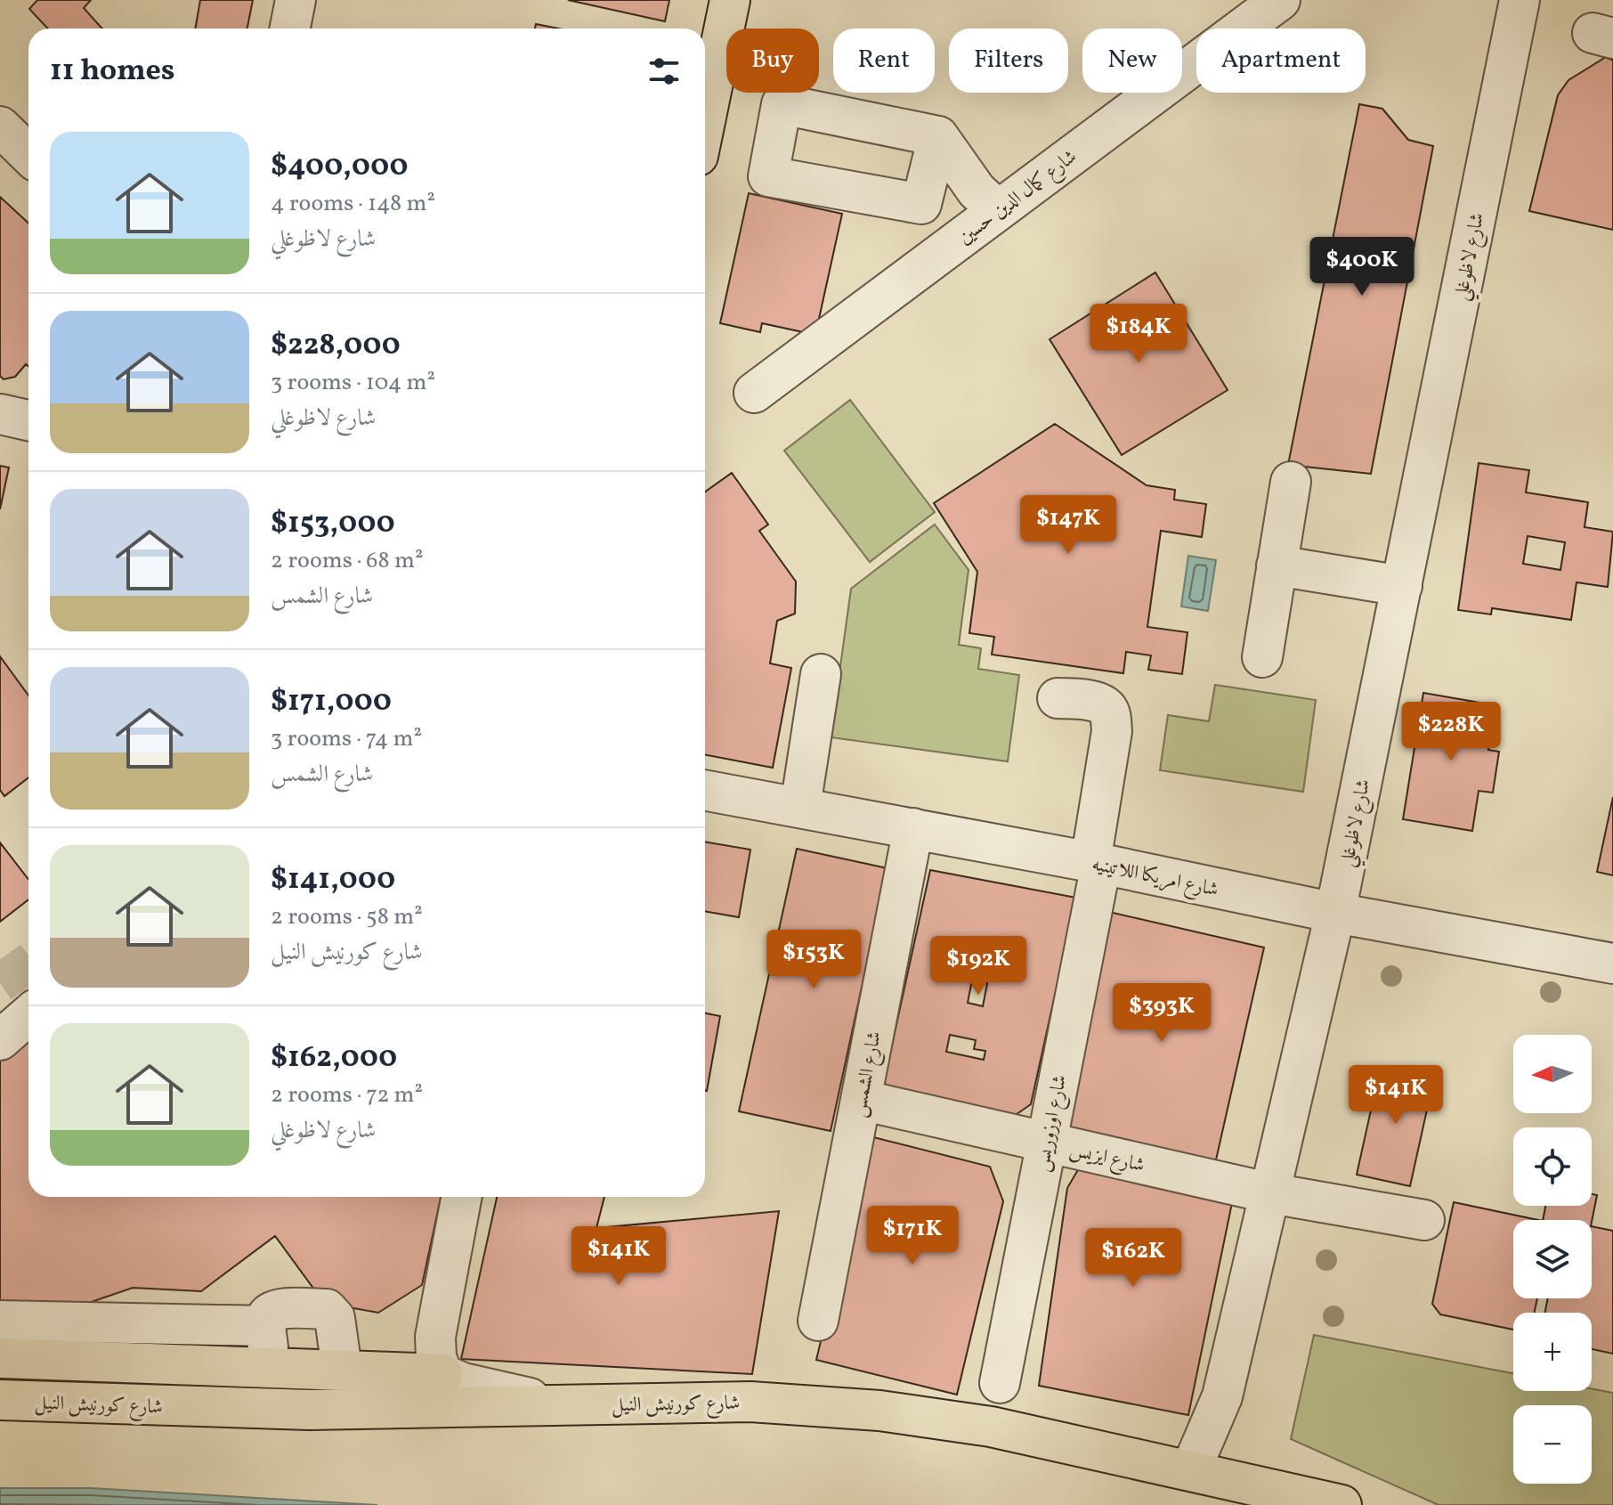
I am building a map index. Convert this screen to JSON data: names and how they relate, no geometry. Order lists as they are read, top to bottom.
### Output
{
  "streets": {
    "main road": ["شارع كورنيش النيل"],
    "street": [
      "شارع كمال الدين حسين",
      "شارع لاظوغلي",
      "شارع امريكا اللاتينيه",
      "شارع الشمس",
      "شارع اوزوريس",
      "شارع ايزيس"
    ]
  },
  "crossings": [
    ["شارع لاظوغلي", "شارع امريكا اللاتينيه"],
    ["شارع لاظوغلي", "شارع ايزيس"],
    ["شارع لاظوغلي", "شارع كورنيش النيل"],
    ["شارع امريكا اللاتينيه", "شارع الشمس"],
    ["شارع امريكا اللاتينيه", "شارع اوزوريس"],
    ["شارع الشمس", "شارع ايزيس"],
    ["شارع اوزوريس", "شارع ايزيس"]
  ],
  "north": "left",
  "page": {
    "chip": [
      "Buy",
      "Rent",
      "Filters",
      "New",
      "Apartment"
    ],
    "heading": "11 homes",
    "list": [
      {
        "name": "$400,000",
        "note": "4 rooms · 148 m² · شارع لاظوغلي"
      },
      {
        "name": "$228,000",
        "note": "3 rooms · 104 m² · شارع لاظوغلي"
      },
      {
        "name": "$153,000",
        "note": "2 rooms · 68 m² · شارع الشمس"
      },
      {
        "name": "$171,000",
        "note": "3 rooms · 74 m² · شارع الشمس"
      },
      {
        "name": "$141,000",
        "note": "2 rooms · 58 m² · شارع كورنيش النيل"
      },
      {
        "name": "$162,000",
        "note": "2 rooms · 72 m² · شارع لاظوغلي"
      }
    ],
    "price": [
      "$400K",
      "$184K",
      "$147K",
      "$228K",
      "$153K",
      "$192K",
      "$393K",
      "$141K",
      "$171K",
      "$141K",
      "$162K"
    ],
    "map_buttons": ["+", "−"]
  }
}
